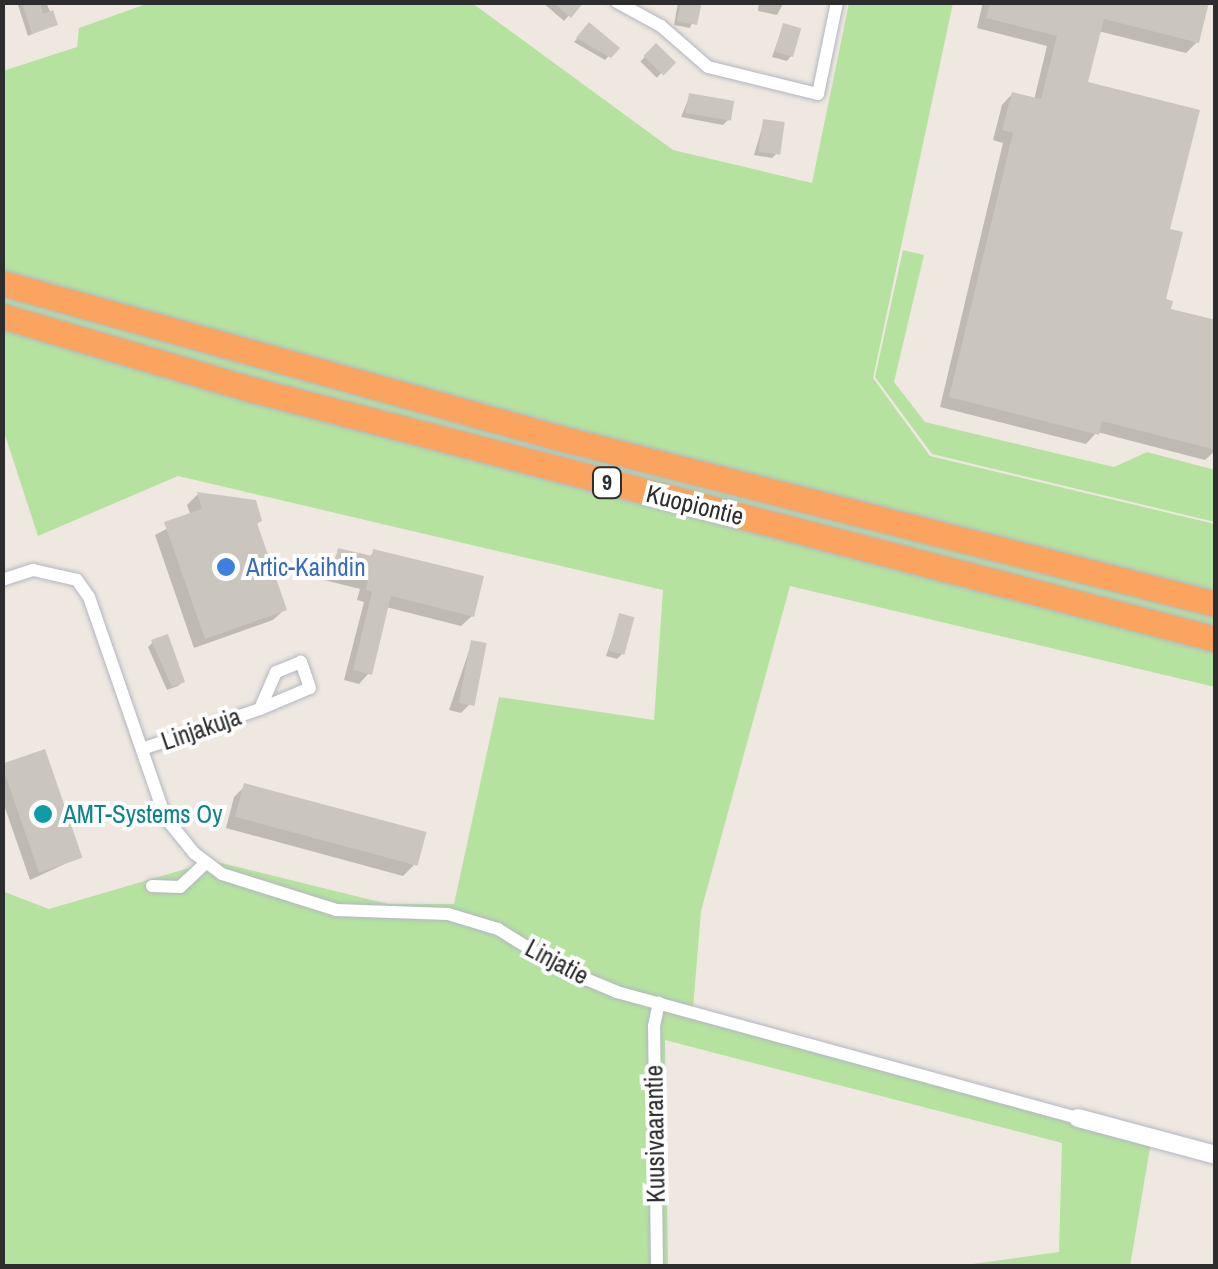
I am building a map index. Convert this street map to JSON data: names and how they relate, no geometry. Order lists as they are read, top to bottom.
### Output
{
  "streets": {
    "highway": ["9", "Kuopiontie"],
    "street": ["Linjakuja", "Linjatie", "Kuusivaarantie"]
  },
  "crossings": [
    ["Linjakuja", "Linjatie"],
    ["Linjatie", "Kuusivaarantie"]
  ],
  "places": ["Artic-Kaihdin", "AMT-Systems Oy"]
}
